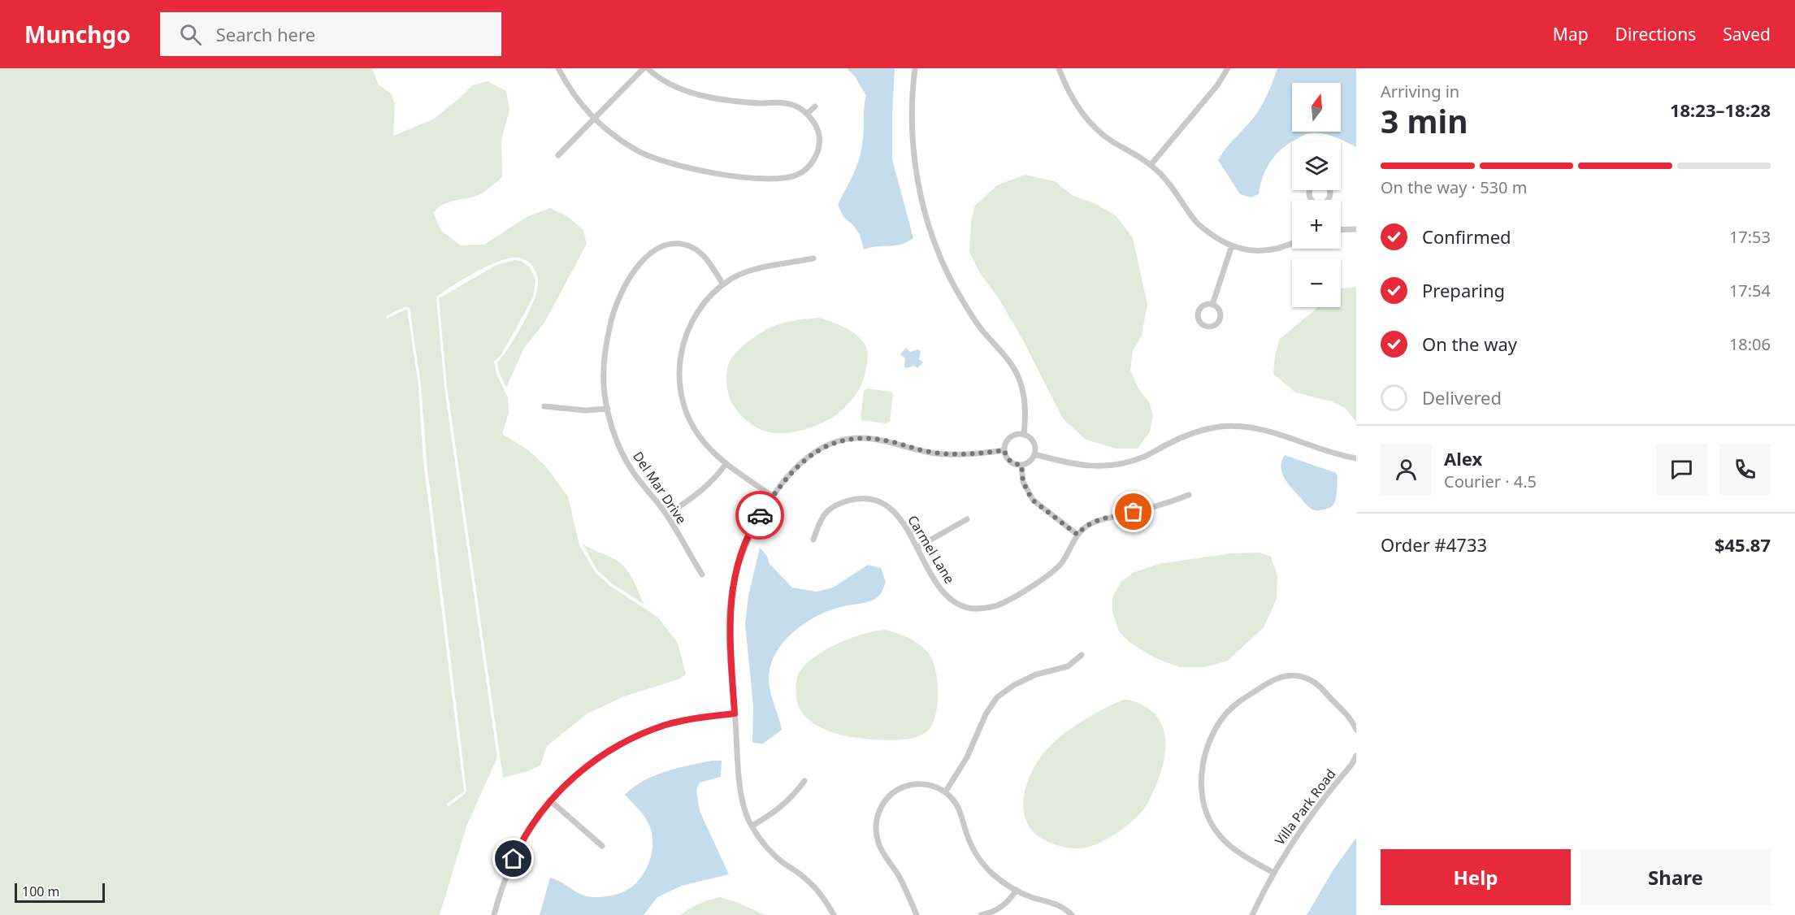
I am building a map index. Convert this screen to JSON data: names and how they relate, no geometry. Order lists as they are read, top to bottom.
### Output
{
  "streets": {
    "street": ["Del Mar Drive", "Carmel Lane", "Villa Park Road"]
  },
  "scale_bar": "100 m",
  "north": "top",
  "page": {
    "header": "Munchgo",
    "search": "Search here",
    "nav": ["Map", "Directions", "Saved"],
    "heading": ["3 min", "Arriving in", "18:23–18:28"],
    "panel": [
      "Alex",
      "Courier · 4.5",
      "Order #4733",
      "$45.87"
    ],
    "map_buttons": ["+", "−"],
    "bar": "On the way · 530 m",
    "list": [
      ["Confirmed", "17:53"],
      ["Preparing", "17:54"],
      ["On the way", "18:06"],
      "Delivered"
    ],
    "buttons": ["Help", "Share"],
    "scale": "100 m"
  }
}
